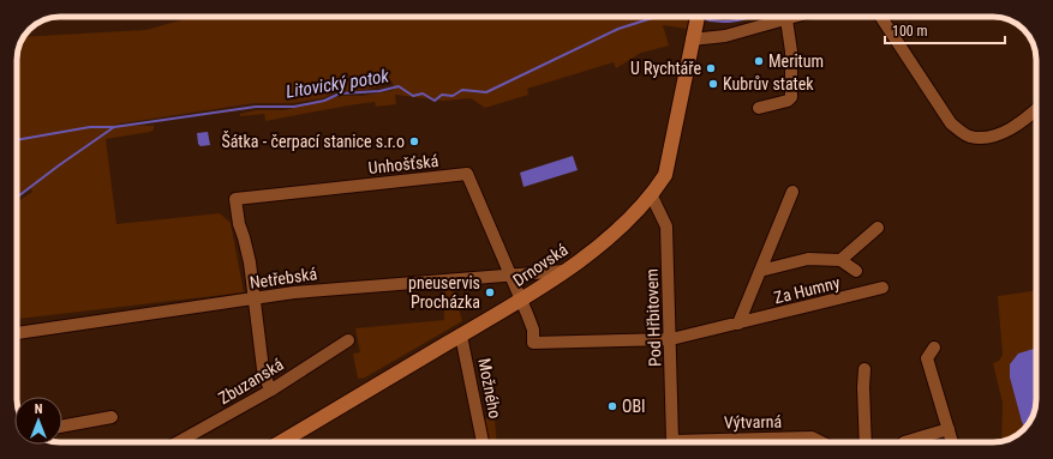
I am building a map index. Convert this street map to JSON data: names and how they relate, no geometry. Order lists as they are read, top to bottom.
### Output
{
  "streets": {
    "main road": ["Drnovská"],
    "street": [
      "Unhošťská",
      "Netřebská",
      "Za Humny",
      "Pod Hřbitovem",
      "Zbuzanská",
      "Možného",
      "Výtvarná"
    ]
  },
  "crossings": [
    ["Unhošťská", "Netřebská"],
    ["Drnovská", "Netřebská"],
    ["Drnovská", "Za Humny"],
    ["Drnovská", "Pod Hřbitovem"],
    ["Drnovská", "Možného"],
    ["Za Humny", "Pod Hřbitovem"],
    ["Pod Hřbitovem", "Výtvarná"]
  ],
  "water": ["Litovický potok"],
  "places": [
    "Meritum",
    "U Rychtáře",
    "Kubrův statek",
    "Šátka - čerpací stanice s.r.o",
    "pneuservis Procházka",
    "OBI"
  ],
  "scale_bar": "100 m",
  "north": "top"
}
